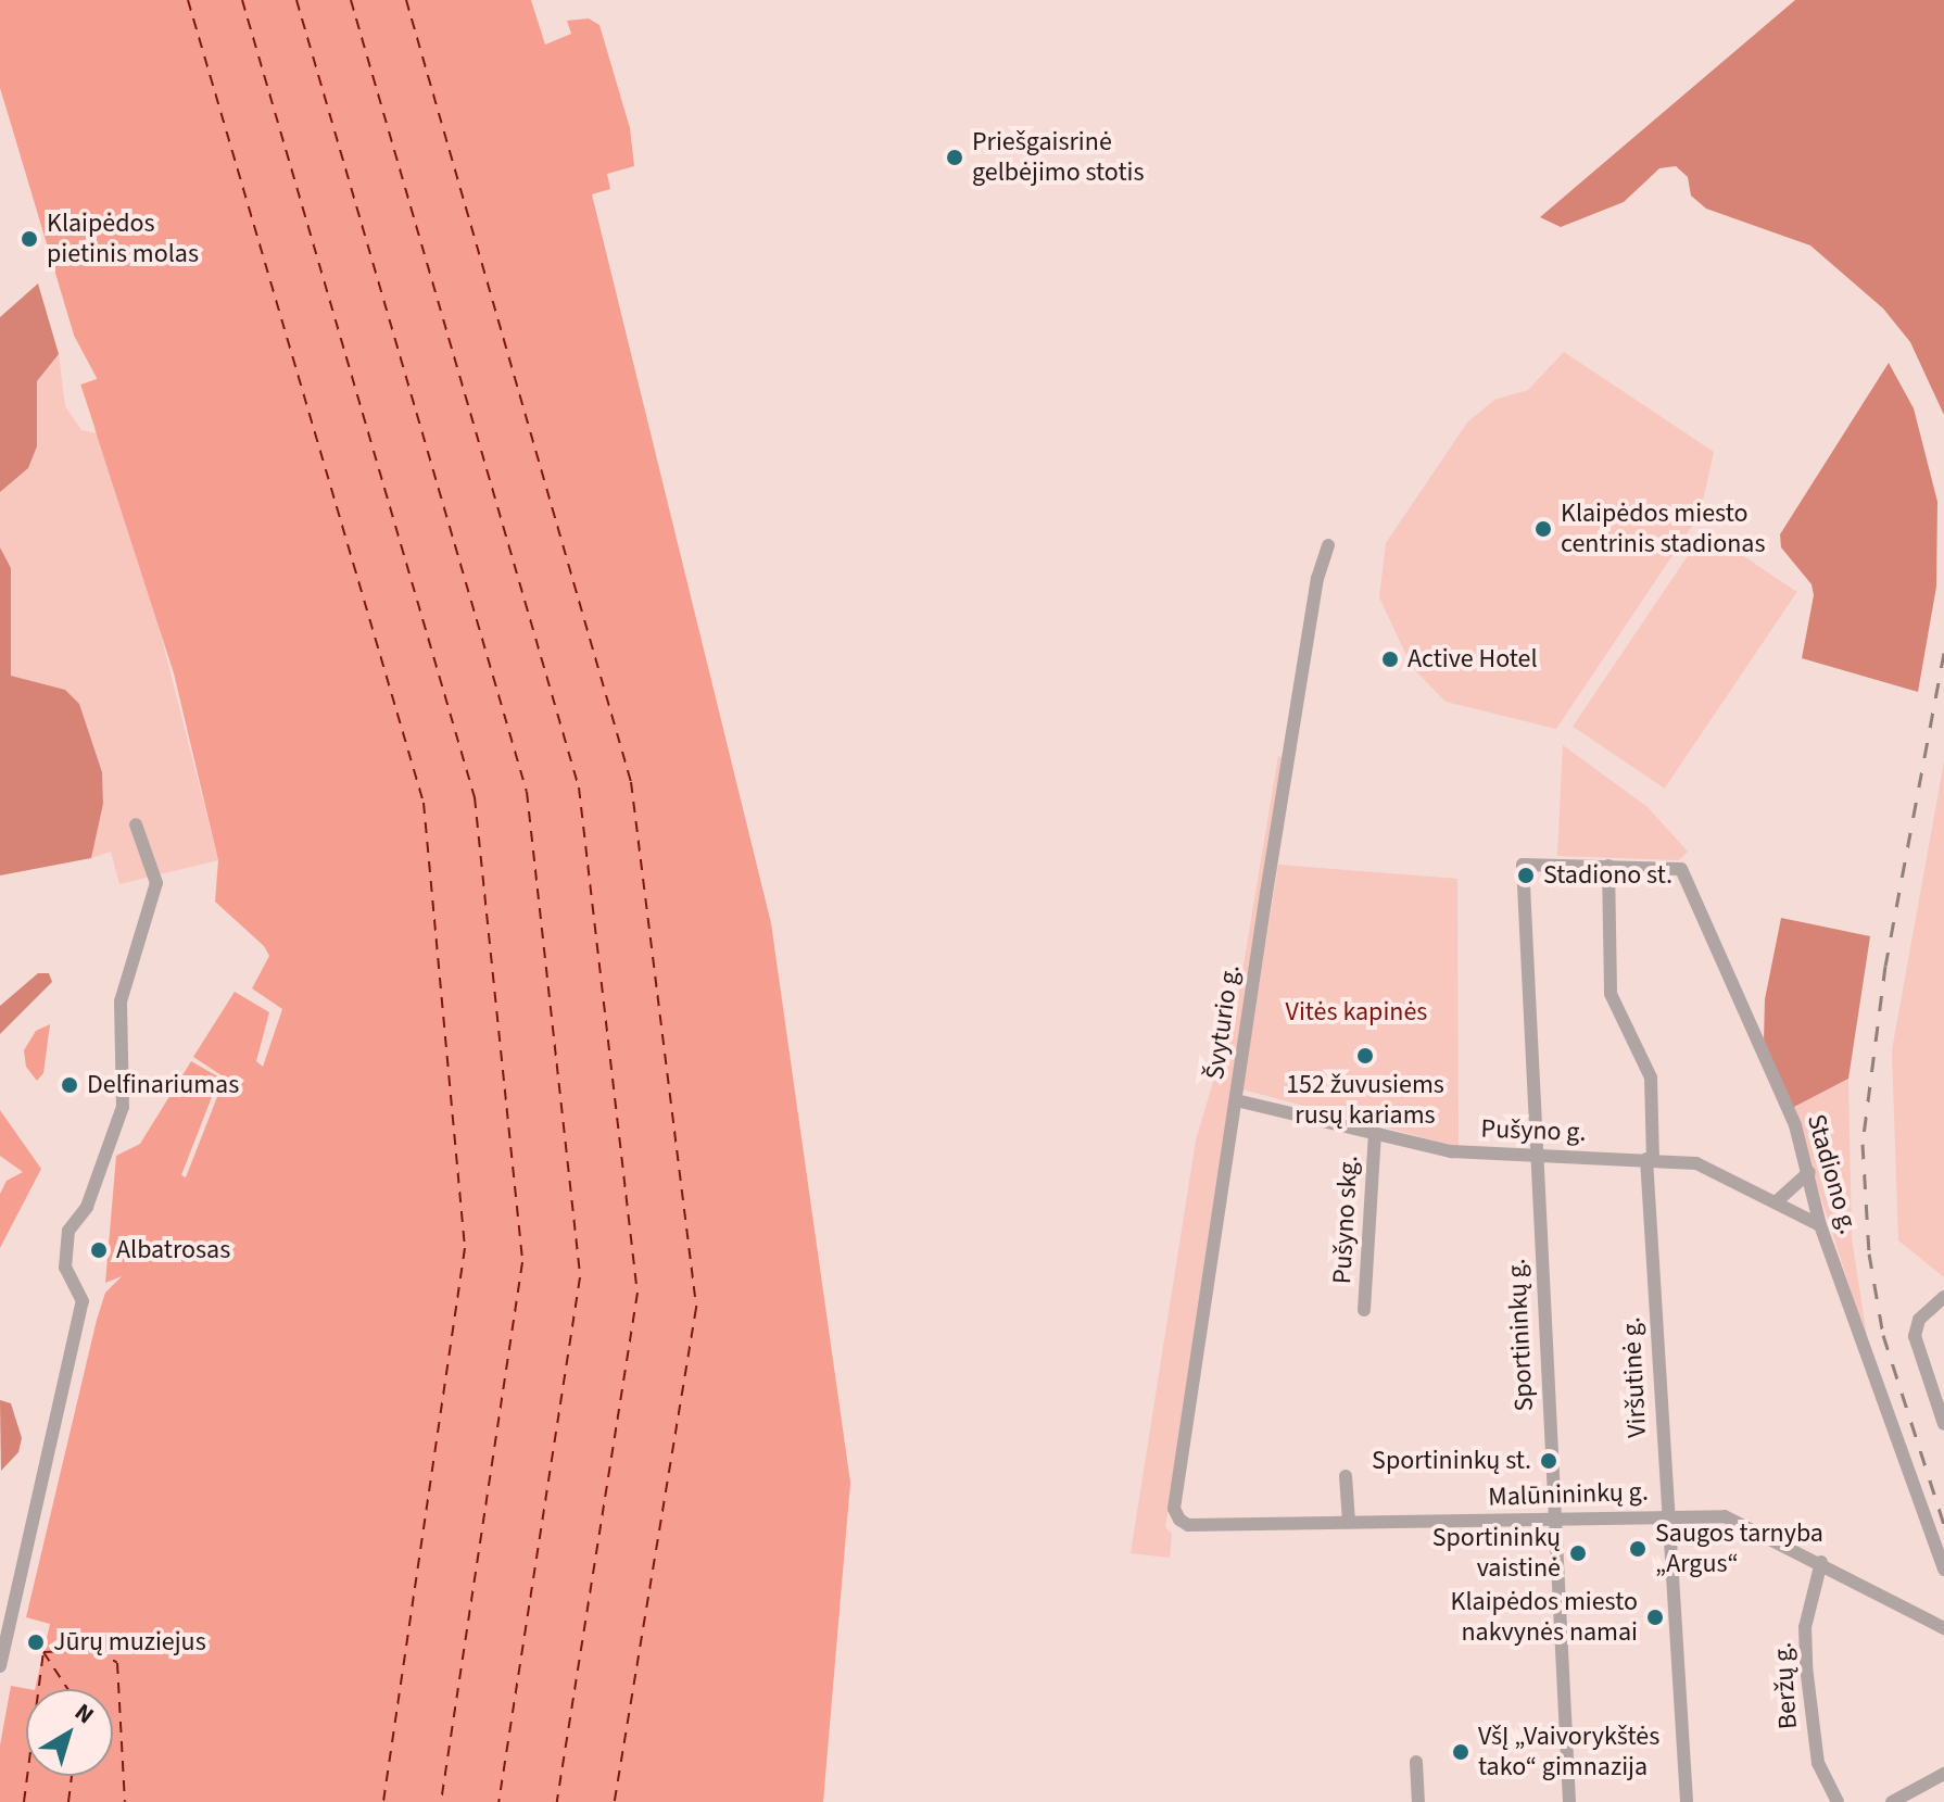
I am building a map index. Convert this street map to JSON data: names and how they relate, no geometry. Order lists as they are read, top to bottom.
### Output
{
  "streets": {
    "street": [
      "Švyturio g.",
      "Pušyno g.",
      "Stadiono g.",
      "Pušyno skg.",
      "Sportininkų g.",
      "Viršutinė g.",
      "Malūnininkų g.",
      "Beržų g."
    ]
  },
  "crossings": [
    ["Švyturio g.", "Pušyno g."],
    ["Švyturio g.", "Malūnininkų g."],
    ["Pušyno g.", "Stadiono g."],
    ["Pušyno g.", "Pušyno skg."],
    ["Pušyno g.", "Sportininkų g."],
    ["Pušyno g.", "Viršutinė g."],
    ["Stadiono g.", "Sportininkų g."],
    ["Sportininkų g.", "Malūnininkų g."],
    ["Viršutinė g.", "Malūnininkų g."],
    ["Malūnininkų g.", "Beržų g."]
  ],
  "parks": ["Vitės kapinės"],
  "places": [
    "Priešgaisrinė gelbėjimo stotis",
    "Klaipėdos pietinis molas",
    "Klaipėdos miesto centrinis stadionas",
    "Active Hotel",
    "Stadiono st.",
    "152 žuvusiems rusų kariams",
    "Delfinariumas",
    "Albatrosas",
    "Sportininkų st.",
    "Saugos tarnyba „Argus“",
    "Sportininkų vaistinė",
    "Klaipėdos miesto nakvynės namai",
    "Jūrų muziejus",
    "VšĮ „Vaivorykštės tako“ gimnazija"
  ],
  "north": "top right"
}
